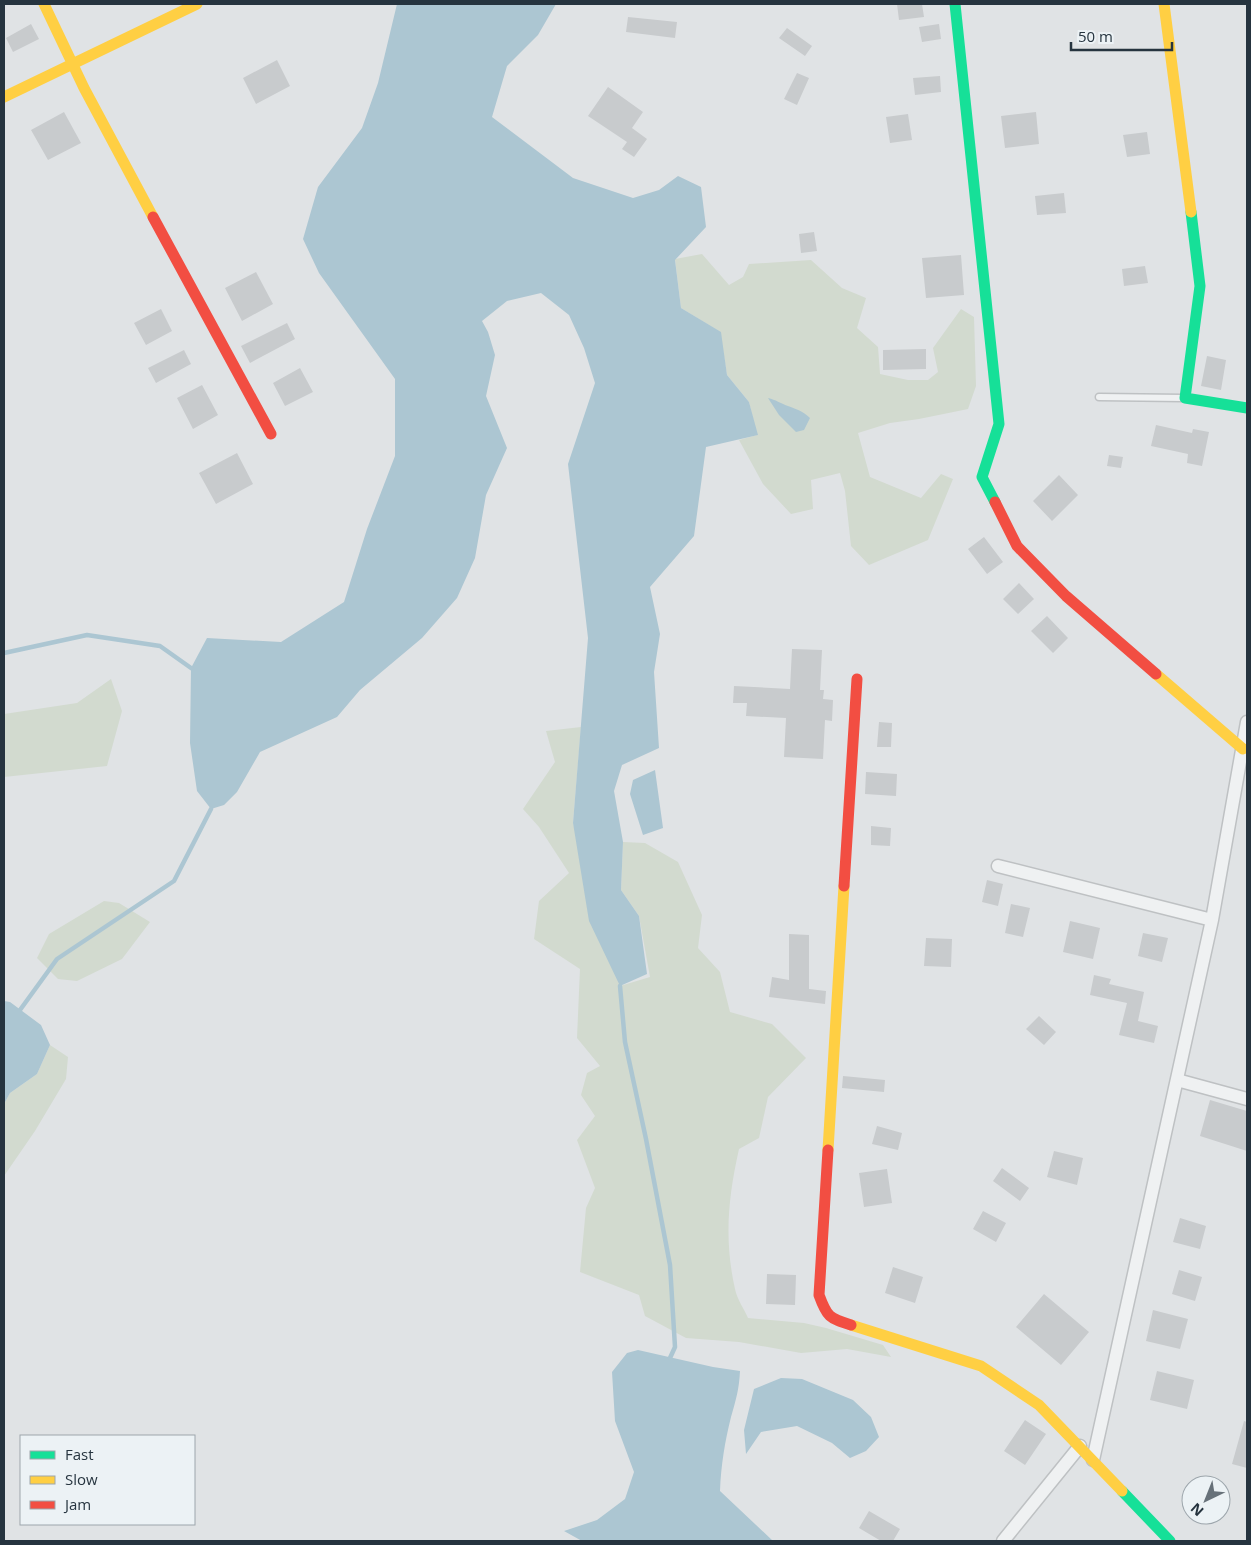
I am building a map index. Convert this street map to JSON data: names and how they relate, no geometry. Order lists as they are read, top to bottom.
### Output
{
  "legend": ["Fast", "Slow", "Jam"],
  "scale_bar": "50 m",
  "north": "bottom left"
}
